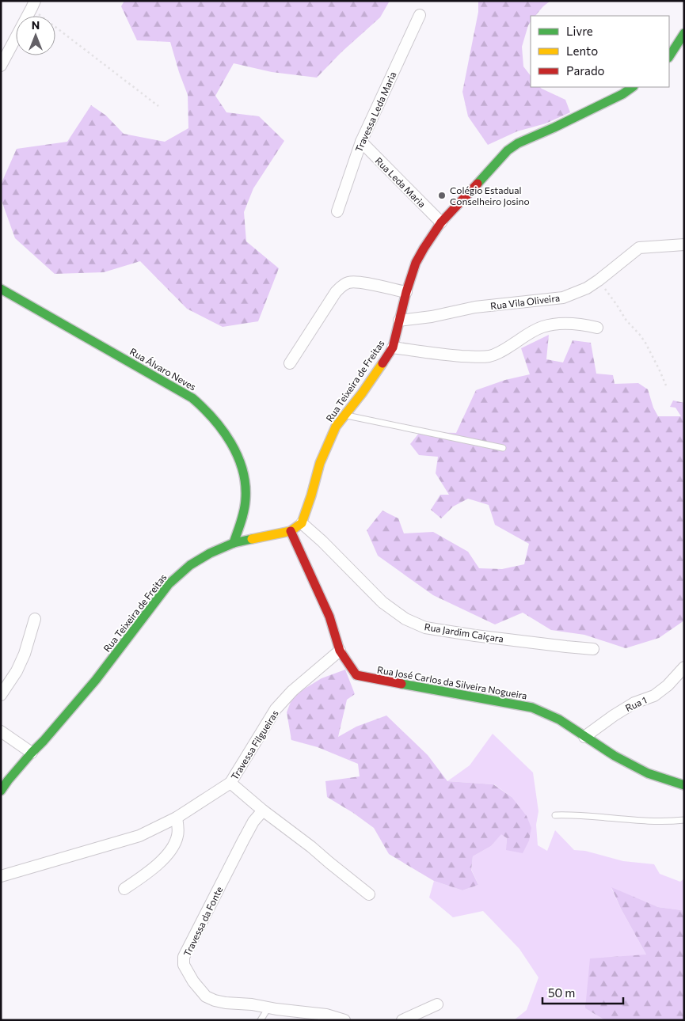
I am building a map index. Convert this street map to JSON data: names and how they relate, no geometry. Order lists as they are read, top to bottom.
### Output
{
  "streets": {
    "street": [
      "Travessa Leda Maria",
      "Rua Leda Maria",
      "Rua Vila Oliveira",
      "Rua Álvaro Neves",
      "Rua Teixeira de Freitas",
      "Rua Jardim Caiçara",
      "Rua José Carlos da Silveira Nogueira",
      "Rua 1",
      "Travessa Filgueiras",
      "Travessa da Fonte"
    ]
  },
  "crossings": [
    ["Travessa Leda Maria", "Rua Leda Maria"],
    ["Rua Leda Maria", "Rua Teixeira de Freitas"],
    ["Rua Vila Oliveira", "Rua Teixeira de Freitas"],
    ["Rua Álvaro Neves", "Rua Teixeira de Freitas"],
    ["Rua Teixeira de Freitas", "Rua Jardim Caiçara"],
    ["Rua Teixeira de Freitas", "Rua José Carlos da Silveira Nogueira"],
    ["Rua José Carlos da Silveira Nogueira", "Rua 1"],
    ["Rua José Carlos da Silveira Nogueira", "Travessa Filgueiras"]
  ],
  "places": ["Colégio Estadual Conselheiro Josino"],
  "legend": ["Livre", "Lento", "Parado"],
  "scale_bar": "50 m",
  "north": "top"
}
